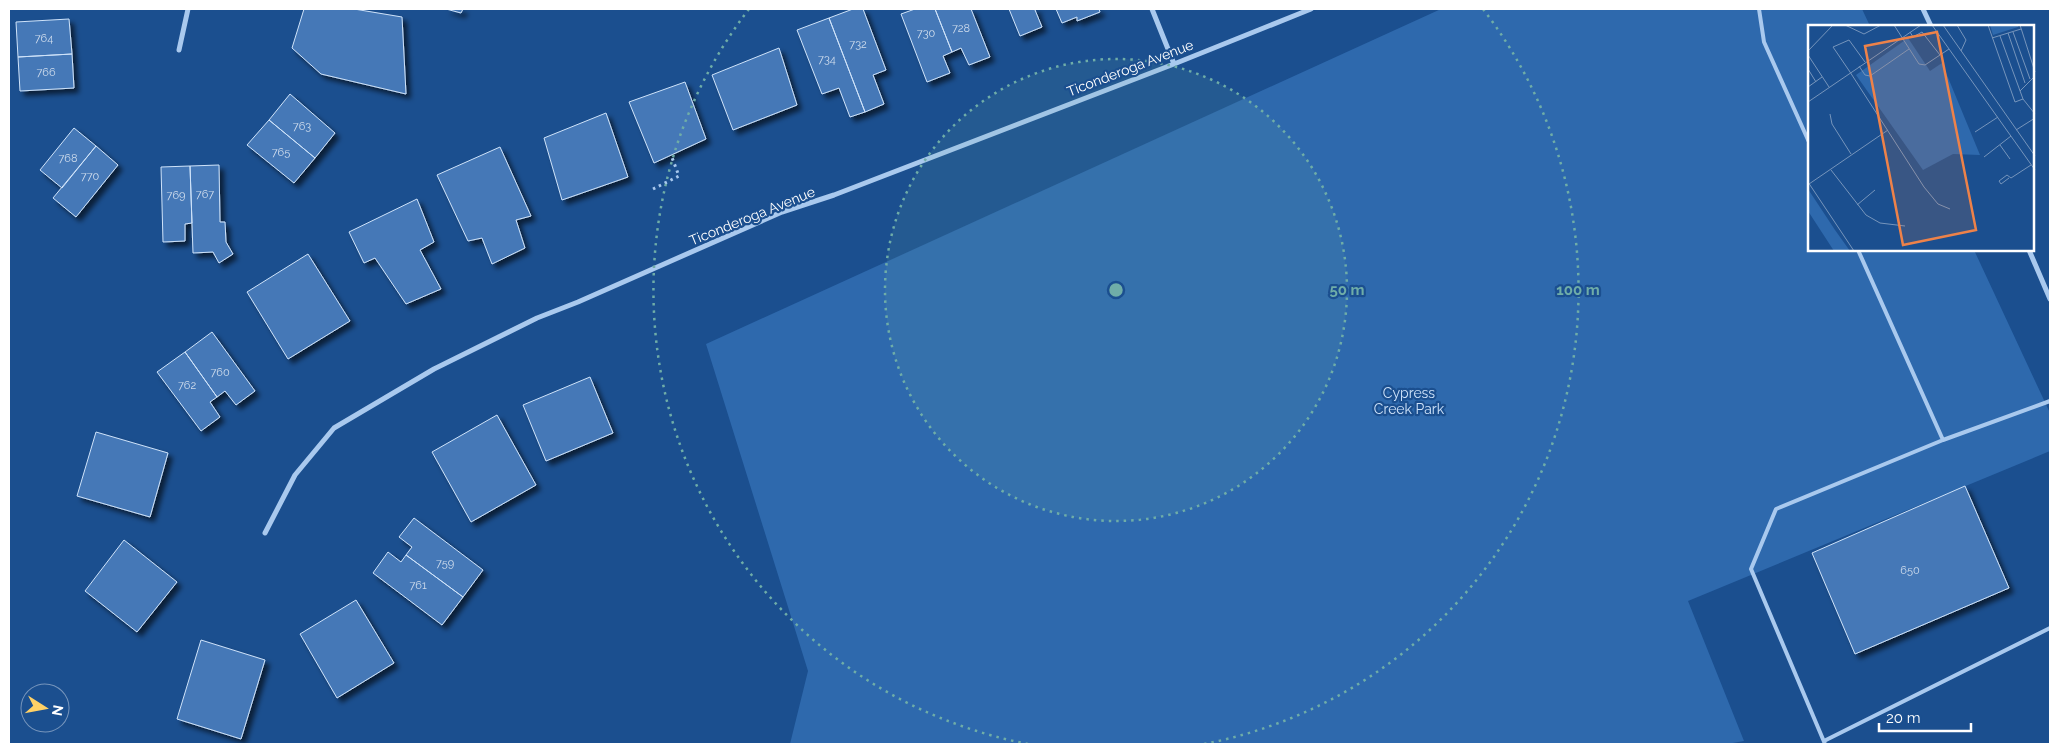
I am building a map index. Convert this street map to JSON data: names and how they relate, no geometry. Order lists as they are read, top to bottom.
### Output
{
  "streets": {
    "street": ["Ticonderoga Avenue"]
  },
  "parks": ["Cypress Creek Park"],
  "house_numbers": [
    "728",
    "730",
    "764",
    "732",
    "734",
    "766",
    "763",
    "765",
    "768",
    "770",
    "767",
    "769",
    "760",
    "762",
    "759",
    "650",
    "761"
  ],
  "scale_bar": "20 m",
  "north": "right",
  "rings": ["50 m", "100 m"]
}
